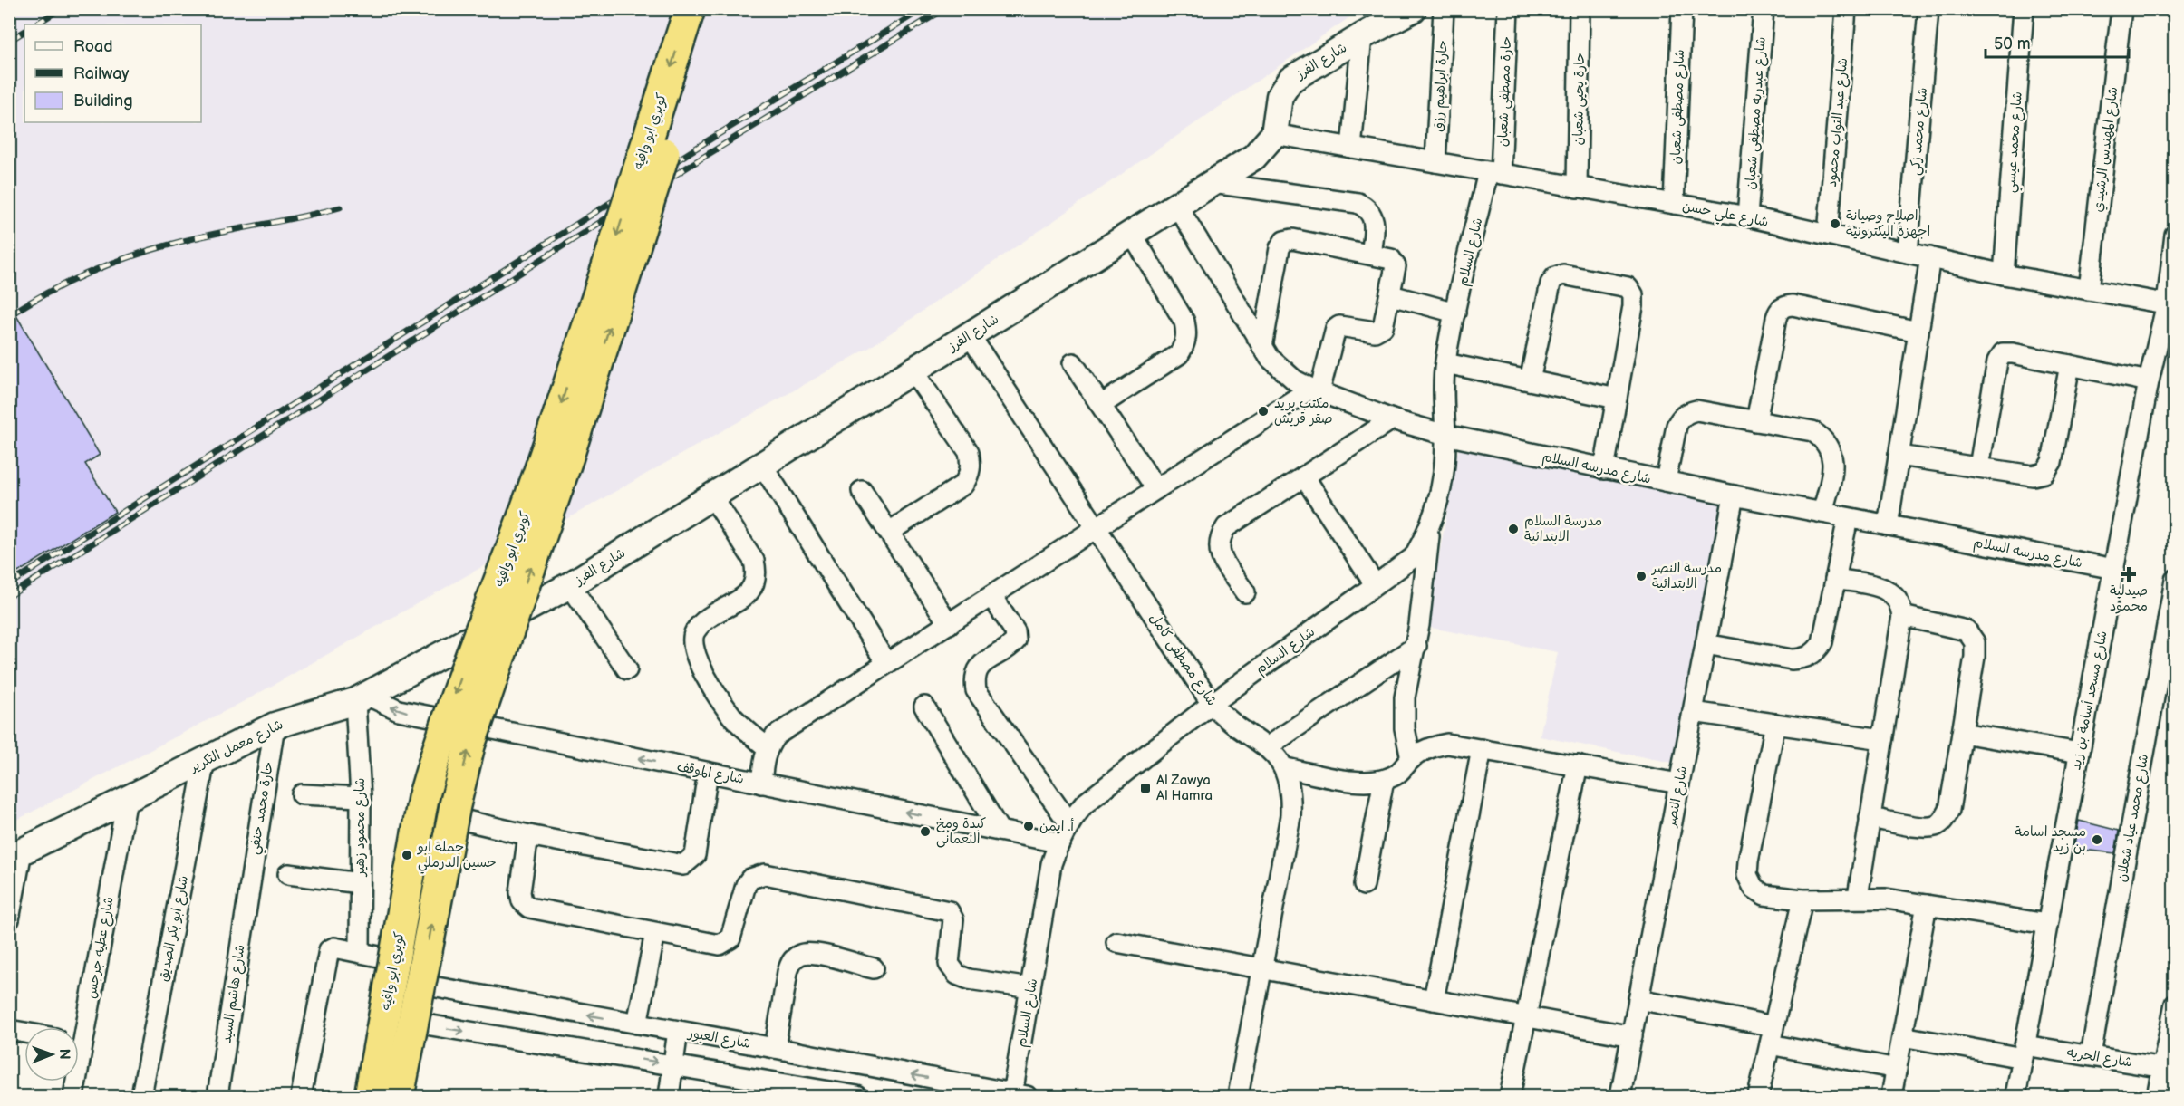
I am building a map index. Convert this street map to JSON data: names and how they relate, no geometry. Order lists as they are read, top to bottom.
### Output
{
  "streets": {
    "main road": ["كوبري ابو وافيه"],
    "street": [
      "شارع الفرز",
      "حارة ابراهيم رزق",
      "حارة مصطفى شعبان",
      "حارة يحيى شعبان",
      "شارع مصطفى شعبان",
      "شارع عبدربه مصطفى شعبان",
      "شارع عبد التواب محمود",
      "شارع محمد زكي",
      "شارع محمد عيسي",
      "شارع المهندس الرشيدي",
      "شارع علي حسن",
      "شارع السلام",
      "شارع مدرسه السلام",
      "شارع مصطفى كامل",
      "شارع مسجد أسامة بن زيد",
      "شارع معمل التكرير",
      "شارع الموقف",
      "شارع النصر",
      "حارة محمد حنفي",
      "شارع محمد عياد شعلان",
      "شارع محمود زهير",
      "شارع ابو بكر الصديق",
      "شارع عطيه جرجس",
      "شارع هاشم السيد",
      "شارع العبور",
      "شارع الحريه"
    ]
  },
  "crossings": [
    ["شارع الفرز", "شارع علي حسن"],
    ["شارع الفرز", "شارع مدرسه السلام"],
    ["شارع الفرز", "شارع مصطفى كامل"],
    ["شارع الفرز", "شارع معمل التكرير"],
    ["حارة ابراهيم رزق", "شارع علي حسن"],
    ["حارة مصطفى شعبان", "شارع علي حسن"],
    ["حارة مصطفى شعبان", "شارع السلام"],
    ["حارة يحيى شعبان", "شارع علي حسن"],
    ["شارع مصطفى شعبان", "شارع علي حسن"],
    ["شارع عبدربه مصطفى شعبان", "شارع علي حسن"],
    ["شارع عبد التواب محمود", "شارع علي حسن"],
    ["شارع محمد زكي", "شارع علي حسن"],
    ["شارع محمد عيسي", "شارع علي حسن"],
    ["شارع المهندس الرشيدي", "شارع علي حسن"],
    ["شارع علي حسن", "شارع السلام"],
    ["شارع علي حسن", "شارع مسجد أسامة بن زيد"],
    ["شارع السلام", "شارع مدرسه السلام"],
    ["شارع السلام", "شارع مصطفى كامل"],
    ["شارع السلام", "شارع الموقف"],
    ["شارع السلام", "شارع العبور"],
    ["شارع مدرسه السلام", "شارع مسجد أسامة بن زيد"],
    ["شارع مدرسه السلام", "شارع النصر"],
    ["شارع مسجد أسامة بن زيد", "شارع الحريه"],
    ["شارع معمل التكرير", "شارع الموقف"],
    ["شارع معمل التكرير", "حارة محمد حنفي"],
    ["شارع معمل التكرير", "شارع محمود زهير"],
    ["شارع معمل التكرير", "شارع ابو بكر الصديق"],
    ["شارع معمل التكرير", "شارع عطيه جرجس"],
    ["شارع الموقف", "شارع محمود زهير"],
    ["حارة محمد حنفي", "شارع هاشم السيد"],
    ["شارع محمد عياد شعلان", "شارع الحريه"]
  ],
  "one_way": ["شارع الموقف"],
  "places": {
    "other": [
      "اصلاح وصيانة اجهزة اليكترونية",
      "مكتب بريد صقر قريش",
      "مدرسة السلام الابتدائية",
      "مدرسة النصر الابتدائية",
      "أ. ايمن",
      "كبدة ومخ النعمانى",
      "مسجد اسامة بن زيد",
      "جملة ابو حسين الدرملي"
    ],
    "health": ["صيدلية محمود"],
    "transit": ["Al Zawya Al Hamra"]
  },
  "legend": ["Road", "Railway", "Building"],
  "scale_bar": "50 m",
  "north": "right"
}
